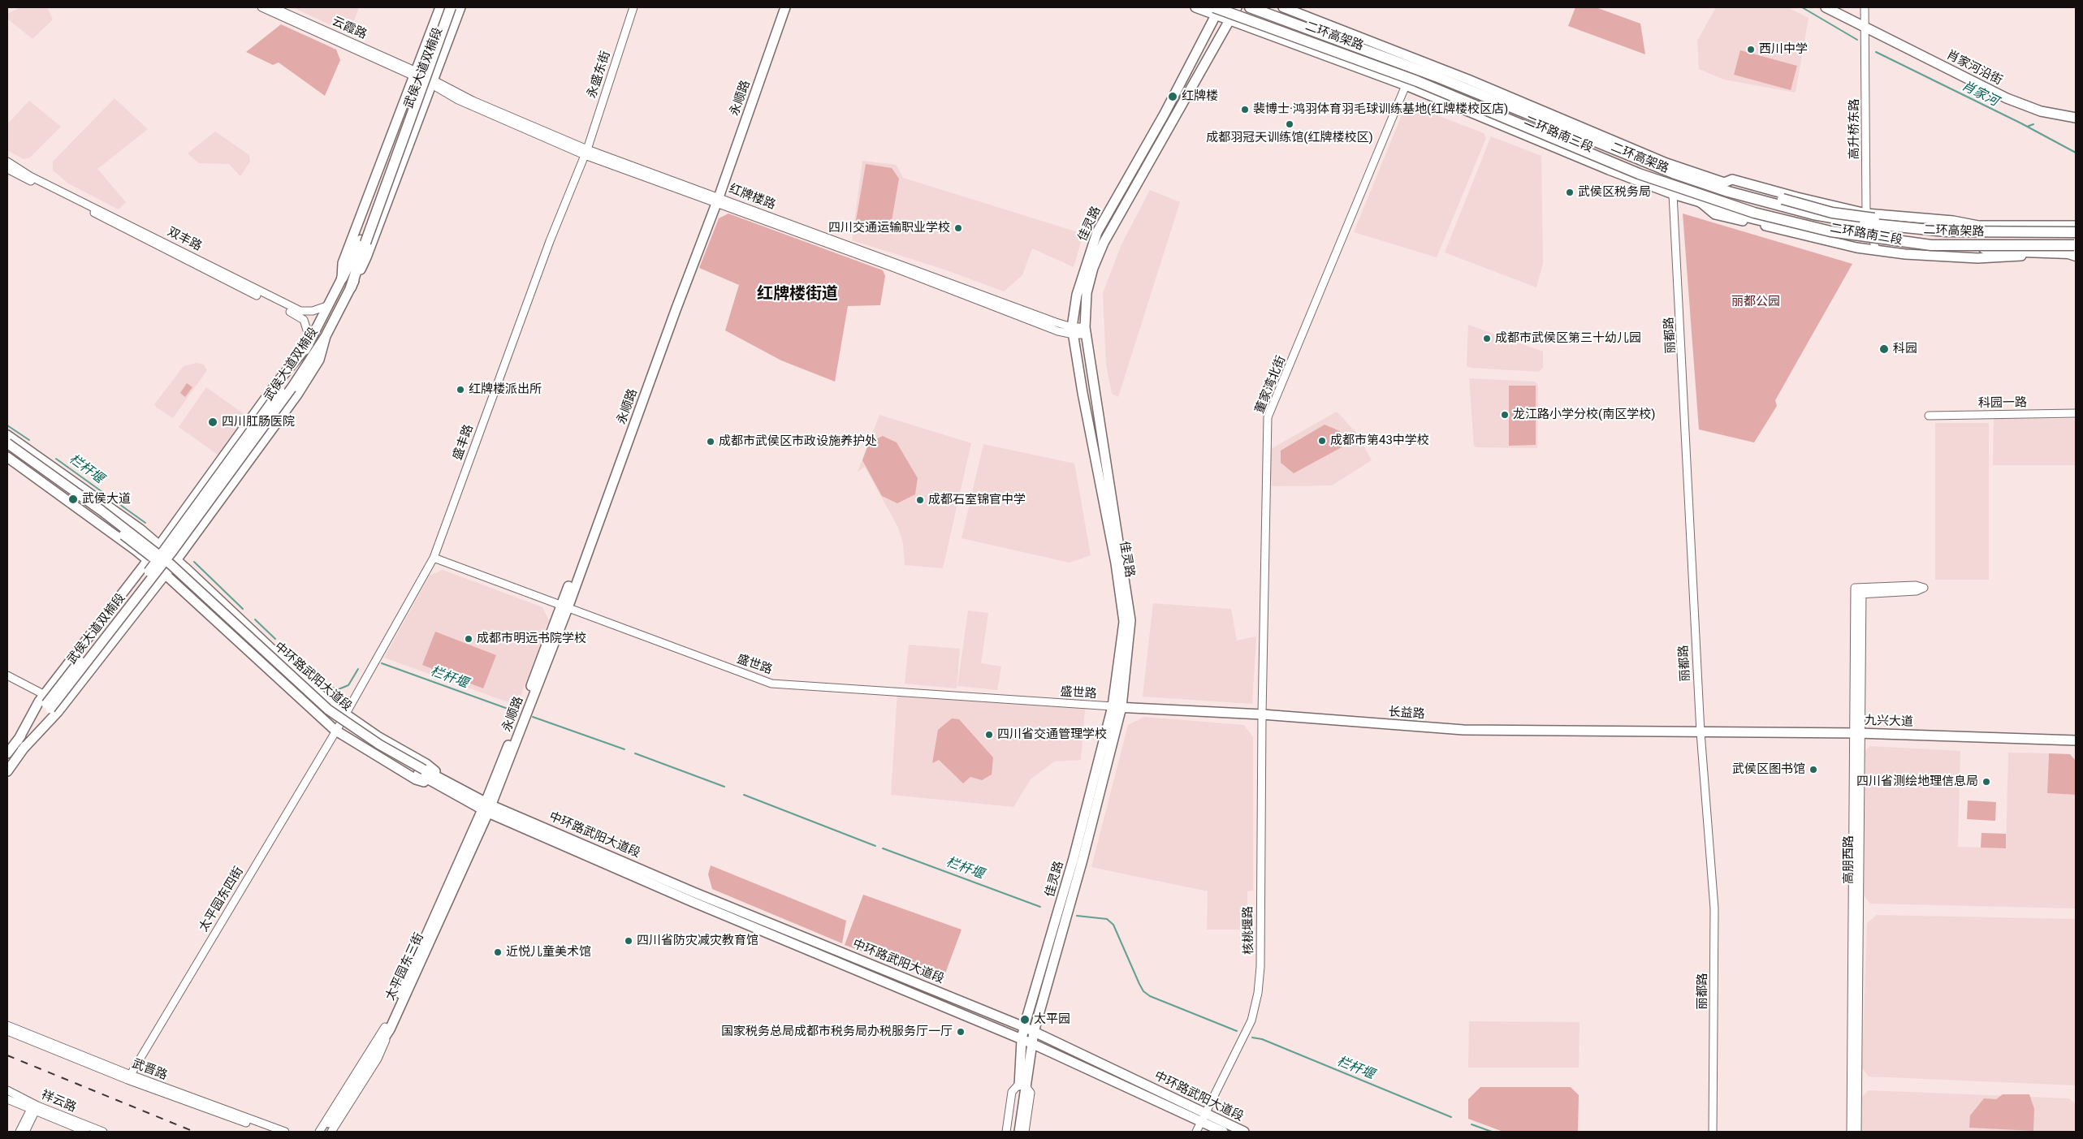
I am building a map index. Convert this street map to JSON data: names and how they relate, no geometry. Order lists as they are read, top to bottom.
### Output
{
  "streets": {
    "highway": ["二环高架路"],
    "main road": [
      "武侯大道双楠段",
      "肖家河沿街",
      "永顺路",
      "二环路南三段",
      "佳灵路",
      "中环路武阳大道段",
      "长益路",
      "九兴大道",
      "太平园东三街"
    ],
    "street": [
      "云霞路",
      "永盛东街",
      "高升桥东路",
      "红牌楼路",
      "双丰路",
      "丽都路",
      "董家湾北街",
      "科园一路",
      "盛丰路",
      "盛世路",
      "高朋西路",
      "太平园东四街",
      "核桃堰路",
      "武晋路",
      "祥云路"
    ]
  },
  "crossings": [
    ["云霞路", "武侯大道双楠段"],
    ["云霞路", "红牌楼路"],
    ["二环高架路", "二环路南三段"],
    ["二环高架路", "佳灵路"],
    ["武侯大道双楠段", "红牌楼路"],
    ["武侯大道双楠段", "双丰路"],
    ["肖家河沿街", "高升桥东路"],
    ["永盛东街", "红牌楼路"],
    ["永盛东街", "盛丰路"],
    ["永顺路", "红牌楼路"],
    ["永顺路", "盛世路"],
    ["永顺路", "中环路武阳大道段"],
    ["永顺路", "太平园东三街"],
    ["高升桥东路", "二环路南三段"],
    ["二环路南三段", "佳灵路"],
    ["二环路南三段", "丽都路"],
    ["二环路南三段", "董家湾北街"],
    ["红牌楼路", "佳灵路"],
    ["红牌楼路", "盛丰路"],
    ["佳灵路", "盛世路"],
    ["佳灵路", "中环路武阳大道段"],
    ["佳灵路", "长益路"],
    ["丽都路", "长益路"],
    ["丽都路", "九兴大道"],
    ["董家湾北街", "长益路"],
    ["董家湾北街", "核桃堰路"],
    ["盛丰路", "盛世路"],
    ["盛丰路", "太平园东四街"],
    ["盛世路", "长益路"],
    ["中环路武阳大道段", "核桃堰路"],
    ["中环路武阳大道段", "太平园东三街"],
    ["长益路", "九兴大道"],
    ["长益路", "核桃堰路"],
    ["九兴大道", "高朋西路"],
    ["太平园东四街", "武晋路"]
  ],
  "districts": ["红牌楼街道"],
  "water": ["肖家河", "栏杆堰"],
  "parks": ["丽都公园"],
  "places": [
    "西川中学",
    "红牌楼",
    "裴博士·鸿羽体育羽毛球训练基地(红牌楼校区店)",
    "成都羽冠天训练馆(红牌楼校区)",
    "武侯区税务局",
    "四川交通运输职业学校",
    "成都市武侯区第三十幼儿园",
    "科园",
    "红牌楼派出所",
    "龙江路小学分校(南区学校)",
    "四川肛肠医院",
    "成都市第43中学校",
    "成都市武侯区市政设施养护处",
    "武侯大道",
    "成都石室锦官中学",
    "成都市明远书院学校",
    "四川省交通管理学校",
    "武侯区图书馆",
    "四川省测绘地理信息局",
    "四川省防灾减灾教育馆",
    "近悦儿童美术馆",
    "太平园",
    "国家税务总局成都市税务局办税服务厅一厅"
  ]
}
